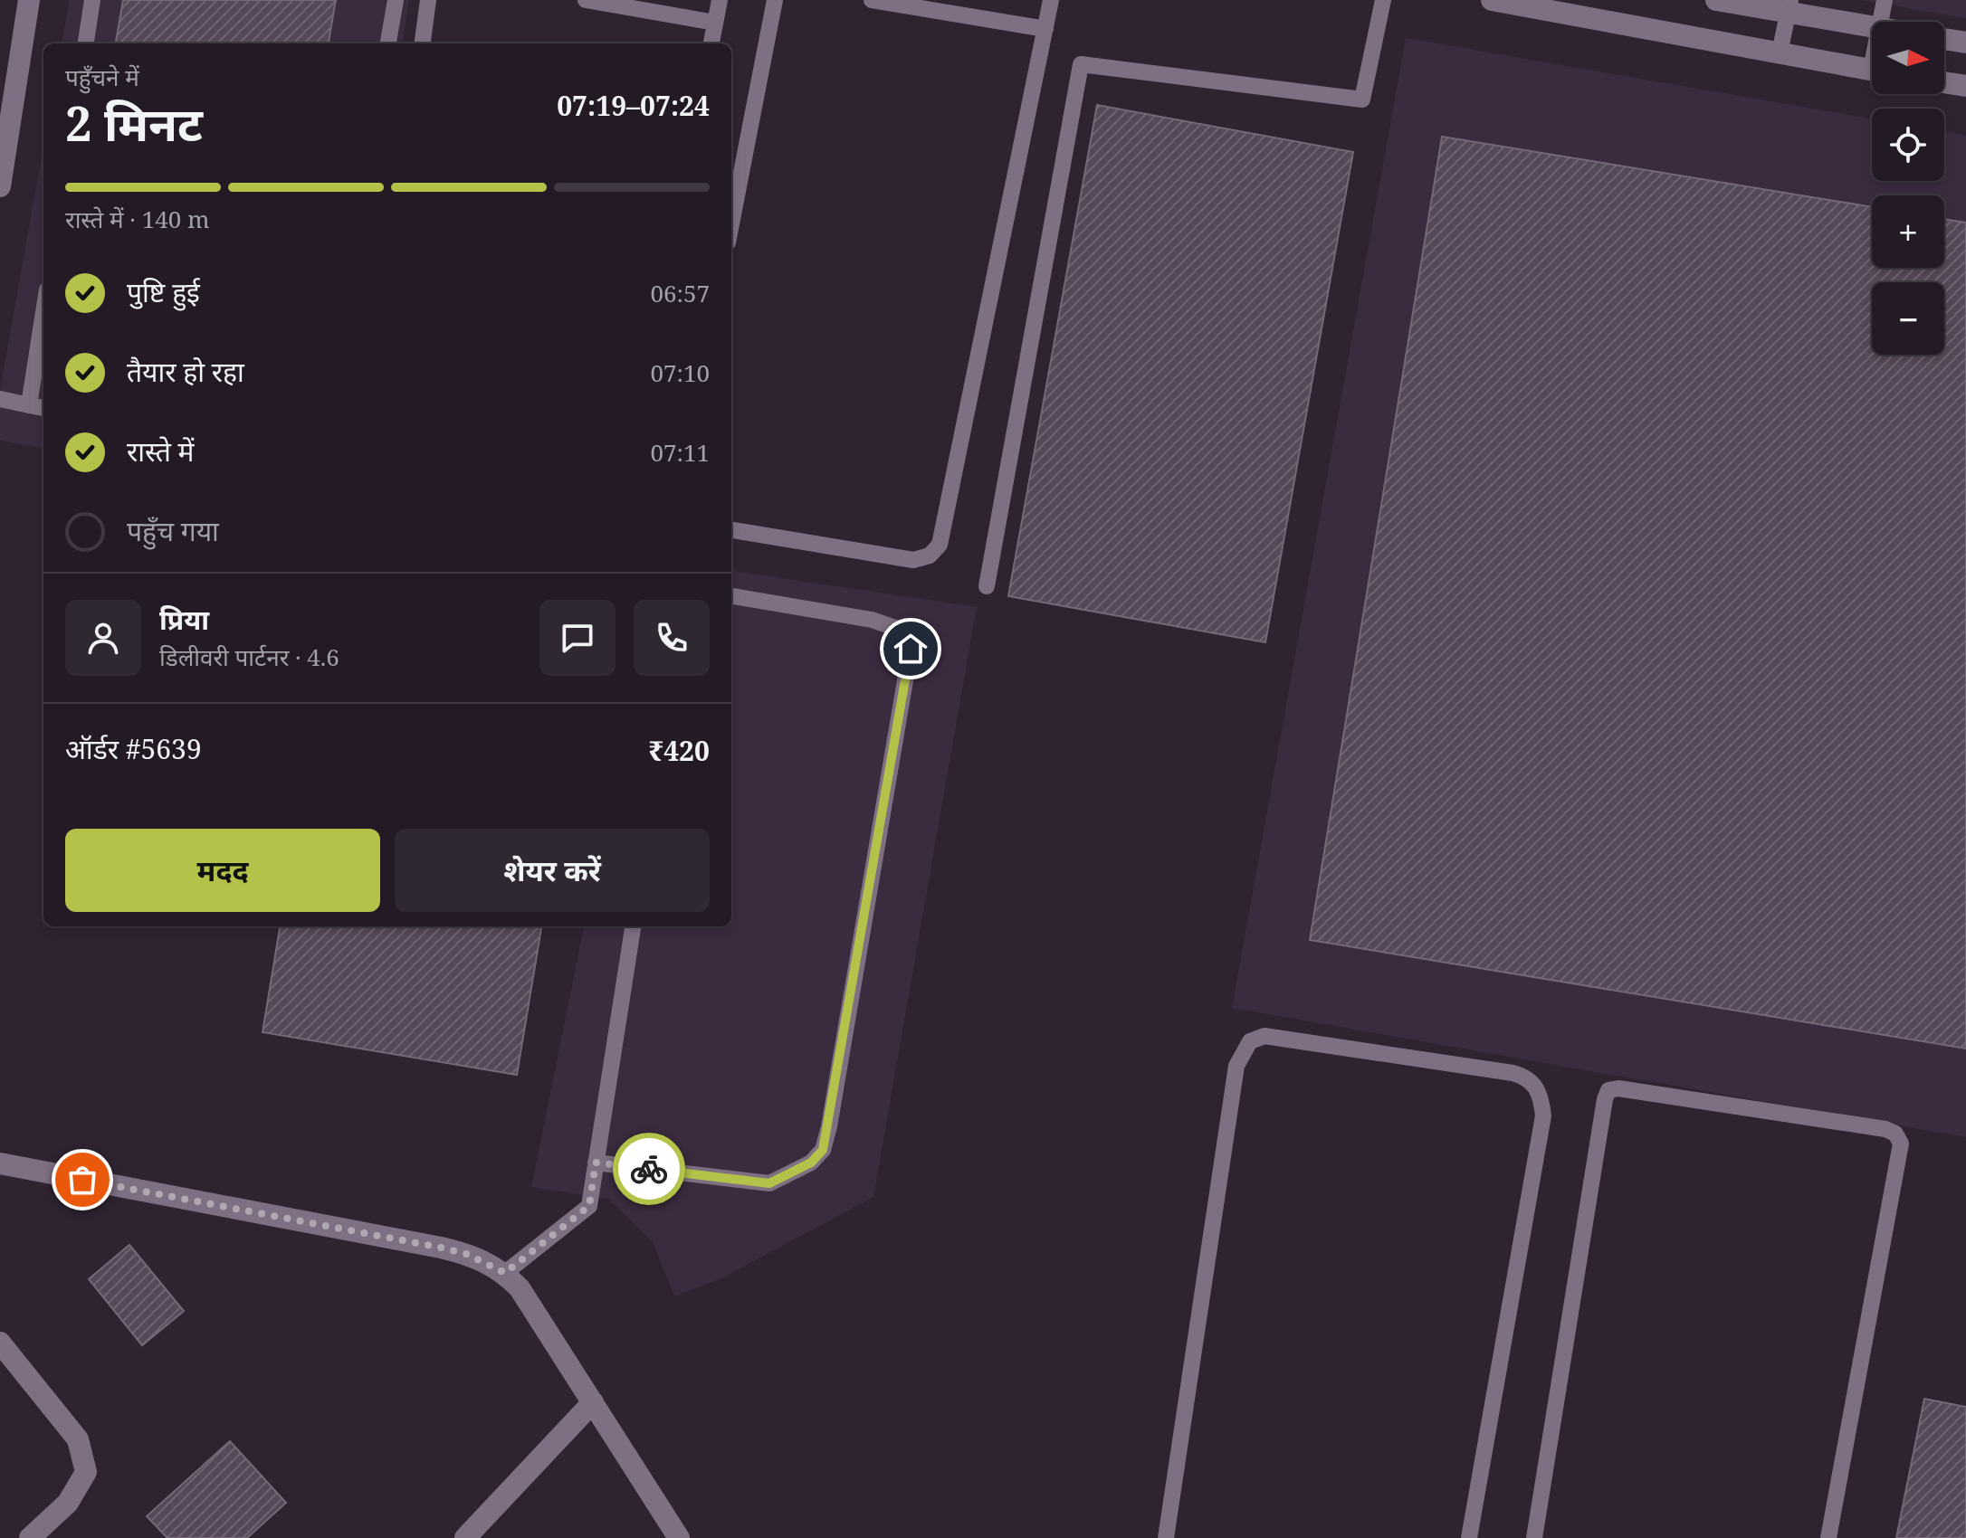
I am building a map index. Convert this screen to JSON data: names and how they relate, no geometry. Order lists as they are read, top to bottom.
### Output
{
  "north": "right",
  "page": {
    "map_buttons": ["+", "−"],
    "heading": ["2 मिनट", "पहुँचने में", "07:19–07:24"],
    "panel": [
      "प्रिया",
      "डिलीवरी पार्टनर · 4.6",
      "ऑर्डर #5639",
      "₹420"
    ],
    "bar": "रास्ते में · 140 m",
    "list": [
      ["पुष्टि हुई", "06:57"],
      ["तैयार हो रहा", "07:10"],
      ["रास्ते में", "07:11"],
      "पहुँच गया"
    ],
    "buttons": ["मदद", "शेयर करें"]
  }
}
